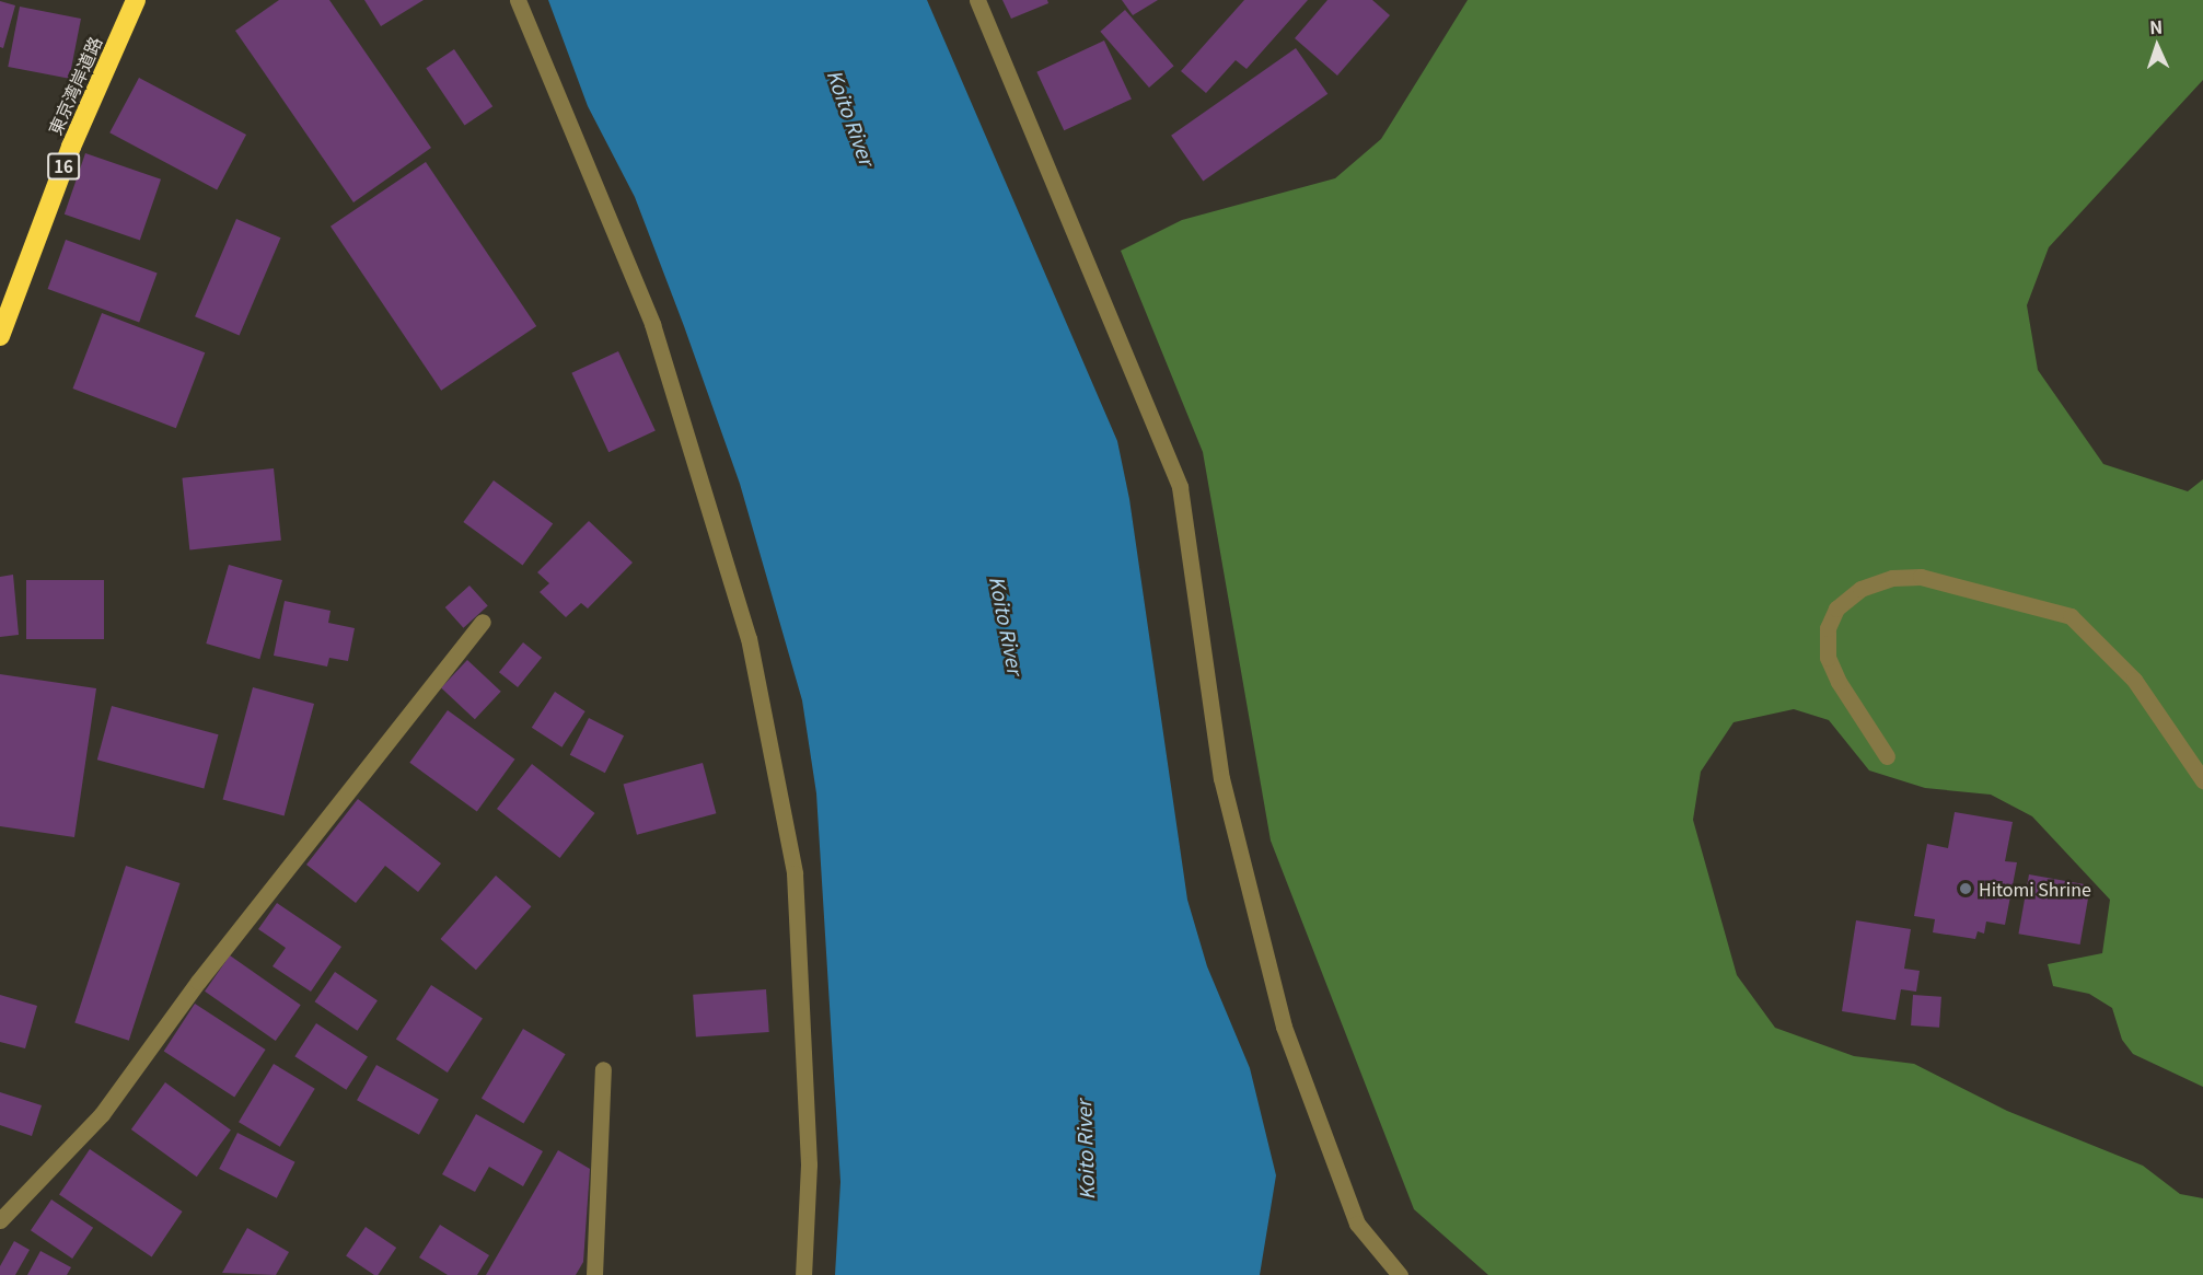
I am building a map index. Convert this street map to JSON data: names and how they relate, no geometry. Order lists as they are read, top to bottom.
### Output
{
  "streets": {
    "highway": ["東京湾岸道路", "16"]
  },
  "water": ["Koito River"],
  "places": ["Hitomi Shrine"],
  "north": "top"
}
